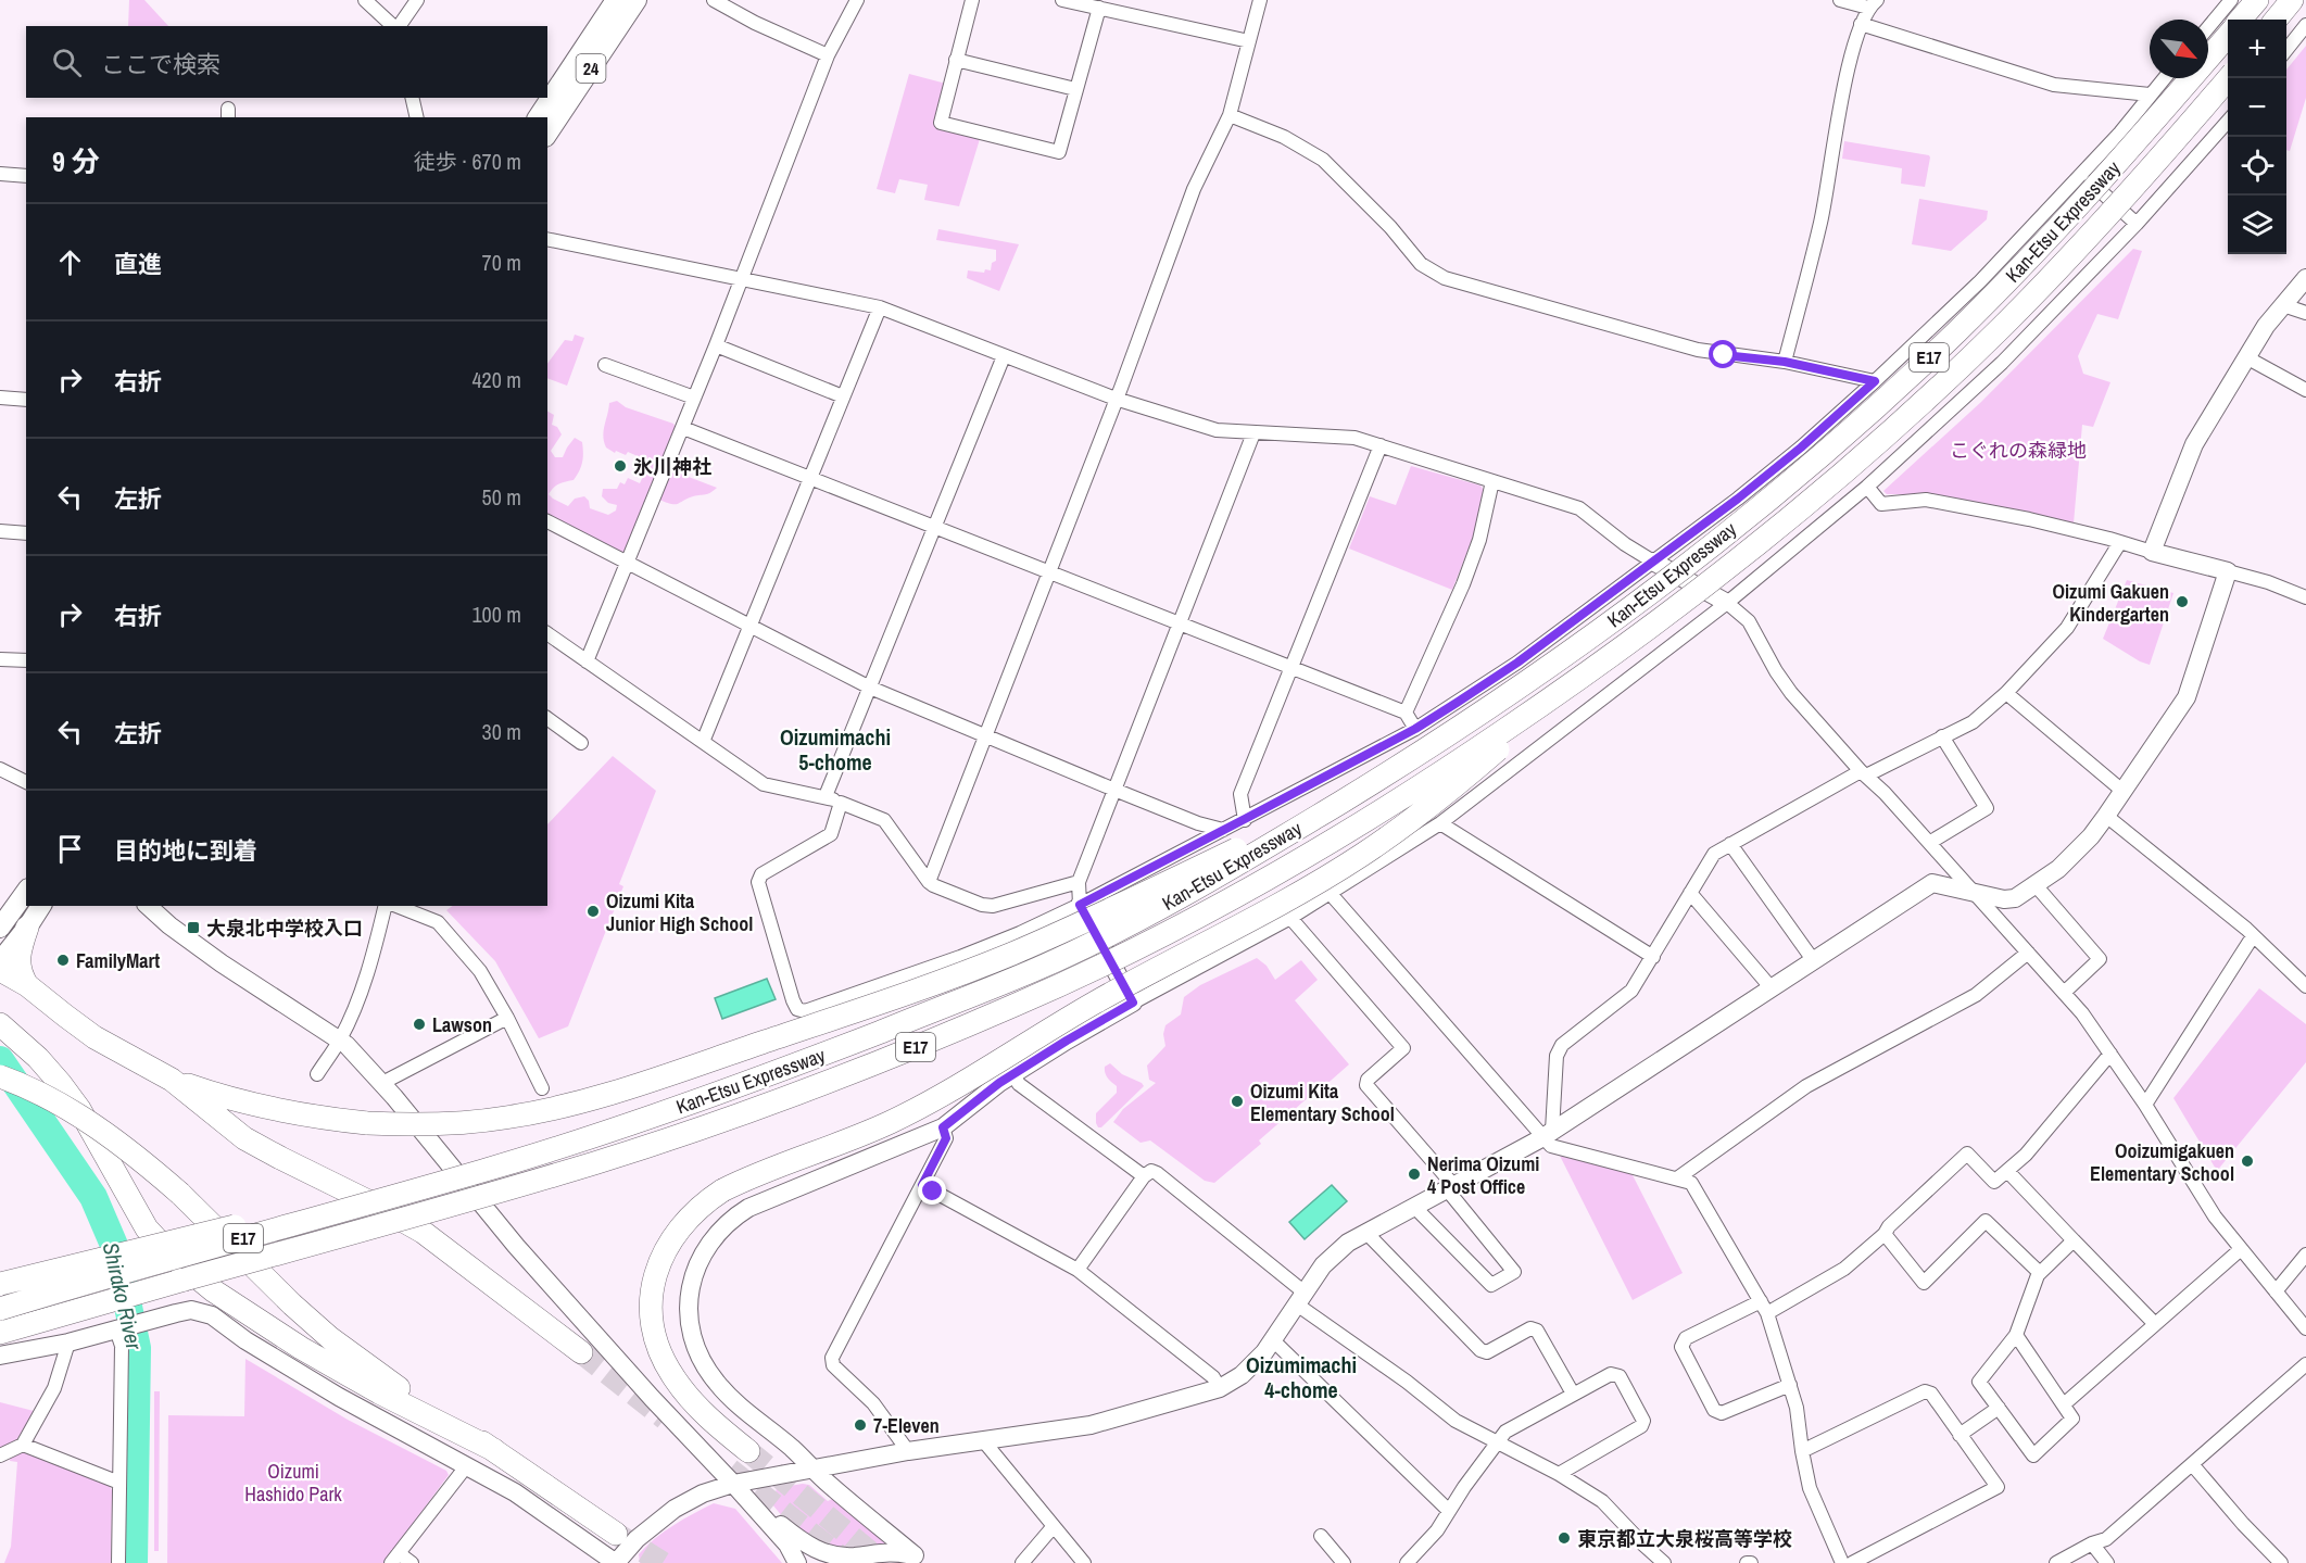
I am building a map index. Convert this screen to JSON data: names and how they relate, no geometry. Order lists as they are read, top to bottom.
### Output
{
  "streets": {
    "highway": ["Kan-Etsu Expressway", "E17"],
    "main road": ["24"]
  },
  "districts": ["Oizumimachi 5-chome", "Oizumimachi 4-chome"],
  "water": ["Shirako River"],
  "parks": ["こぐれの森緑地", "Oizumi Hashido Park"],
  "places": {
    "other": [
      "氷川神社",
      "Oizumi Gakuen Kindergarten",
      "Oizumi Kita Junior High School",
      "FamilyMart",
      "Lawson",
      "Oizumi Kita Elementary School",
      "Ooizumigakuen Elementary School",
      "Nerima Oizumi 4 Post Office",
      "7-Eleven",
      "東京都立大泉桜高等学校"
    ],
    "transit": ["大泉北中学校入口"]
  },
  "north": "bottom right",
  "page": {
    "map_buttons": ["+", "−"],
    "search": "ここで検索",
    "heading": ["9 分", "徒歩 · 670 m"],
    "list": [
      ["直進", "70 m"],
      ["右折", "420 m"],
      ["左折", "50 m"],
      ["右折", "100 m"],
      ["左折", "30 m"],
      "目的地に到着"
    ]
  }
}
